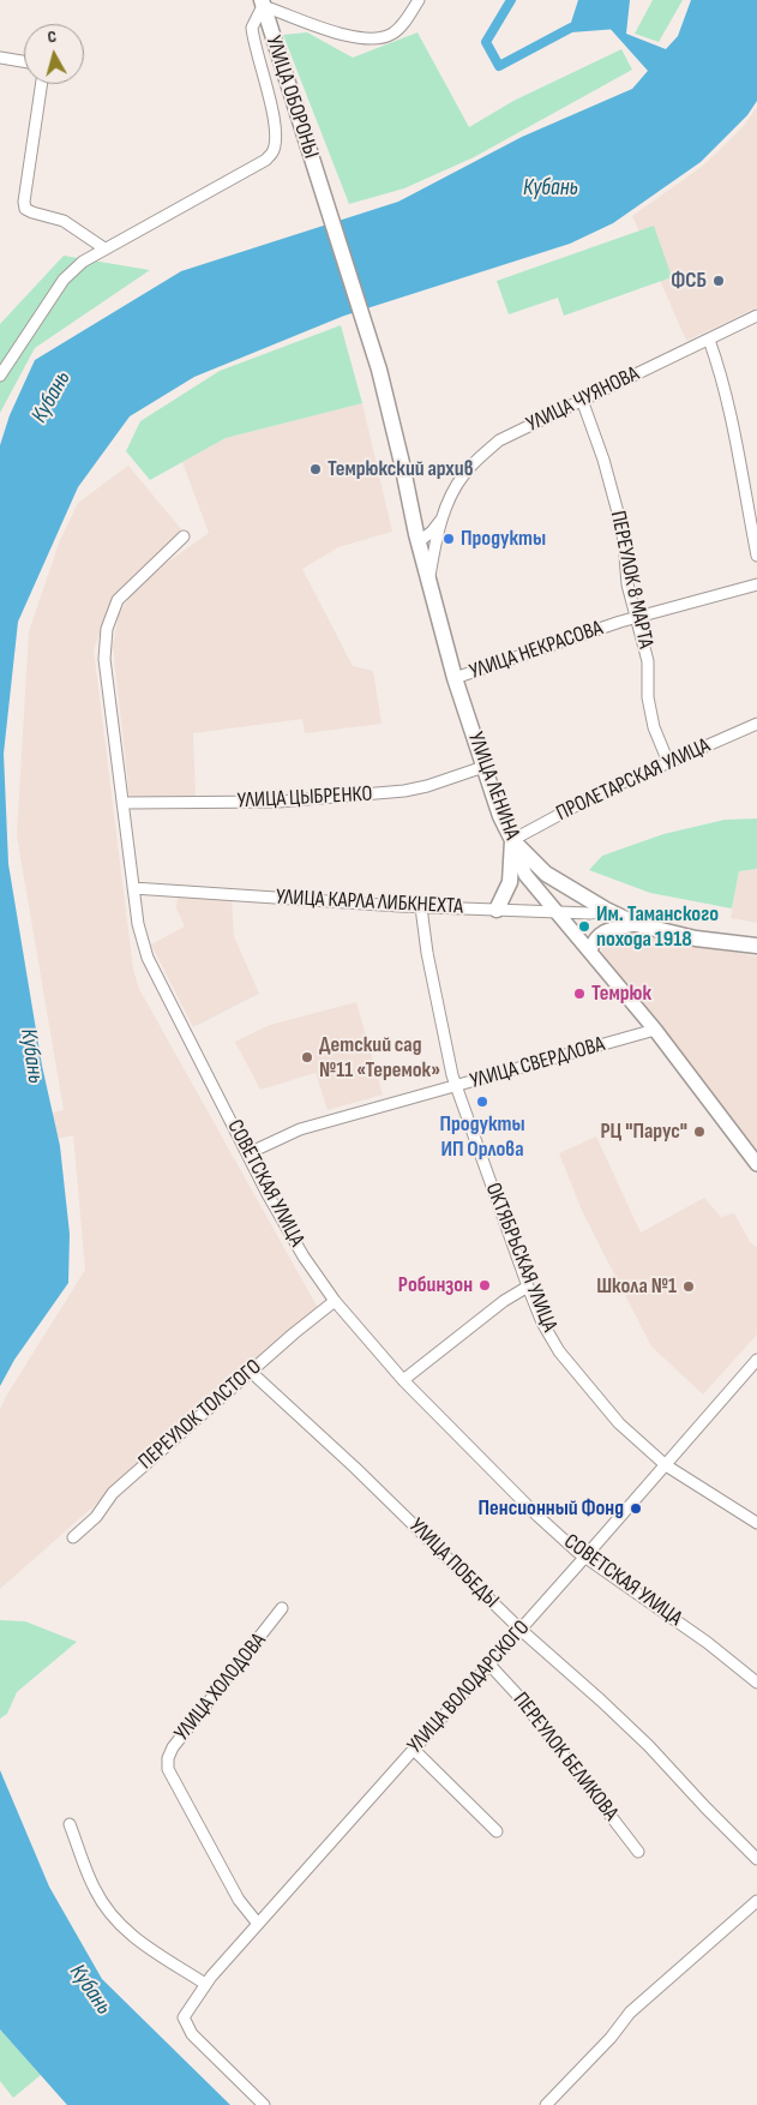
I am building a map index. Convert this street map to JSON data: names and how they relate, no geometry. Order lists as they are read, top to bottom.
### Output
{
  "streets": {
    "main road": ["УЛИЦА ОБОРОНЫ", "УЛИЦА ЛЕНИНА"],
    "street": [
      "УЛИЦА ЧУЯНОВА",
      "ПЕРЕУЛОК 8 МАРТА",
      "УЛИЦА НЕКРАСОВА",
      "ПРОЛЕТАРСКАЯ УЛИЦА",
      "УЛИЦА ЦЫБРЕНКО",
      "УЛИЦА КАРЛА ЛИБКНЕХТА",
      "УЛИЦА СВЕРДЛОВА",
      "СОВЕТСКАЯ УЛИЦА",
      "ОКТЯБРЬСКАЯ УЛИЦА",
      "ПЕРЕУЛОК ТОЛСТОГО",
      "УЛИЦА ПОБЕДЫ",
      "УЛИЦА ХОЛОДОВА",
      "УЛИЦА ВОЛОДАРСКОГО",
      "ПЕРЕУЛОК БЕЛИКОВА"
    ]
  },
  "crossings": [
    ["УЛИЦА ОБОРОНЫ", "УЛИЦА ЛЕНИНА"],
    ["УЛИЦА ЧУЯНОВА", "ПЕРЕУЛОК 8 МАРТА"],
    ["УЛИЦА ЧУЯНОВА", "УЛИЦА ЛЕНИНА"],
    ["ПЕРЕУЛОК 8 МАРТА", "УЛИЦА НЕКРАСОВА"],
    ["ПЕРЕУЛОК 8 МАРТА", "ПРОЛЕТАРСКАЯ УЛИЦА"],
    ["УЛИЦА НЕКРАСОВА", "УЛИЦА ЛЕНИНА"],
    ["ПРОЛЕТАРСКАЯ УЛИЦА", "УЛИЦА ЛЕНИНА"],
    ["УЛИЦА ЛЕНИНА", "УЛИЦА ЦЫБРЕНКО"],
    ["УЛИЦА ЛЕНИНА", "УЛИЦА КАРЛА ЛИБКНЕХТА"],
    ["УЛИЦА ЛЕНИНА", "УЛИЦА СВЕРДЛОВА"],
    ["УЛИЦА ЦЫБРЕНКО", "СОВЕТСКАЯ УЛИЦА"],
    ["УЛИЦА КАРЛА ЛИБКНЕХТА", "СОВЕТСКАЯ УЛИЦА"],
    ["УЛИЦА КАРЛА ЛИБКНЕХТА", "ОКТЯБРЬСКАЯ УЛИЦА"],
    ["УЛИЦА СВЕРДЛОВА", "СОВЕТСКАЯ УЛИЦА"],
    ["УЛИЦА СВЕРДЛОВА", "ОКТЯБРЬСКАЯ УЛИЦА"],
    ["СОВЕТСКАЯ УЛИЦА", "ПЕРЕУЛОК ТОЛСТОГО"],
    ["СОВЕТСКАЯ УЛИЦА", "УЛИЦА ВОЛОДАРСКОГО"],
    ["ОКТЯБРЬСКАЯ УЛИЦА", "УЛИЦА ВОЛОДАРСКОГО"],
    ["ПЕРЕУЛОК ТОЛСТОГО", "УЛИЦА ПОБЕДЫ"],
    ["УЛИЦА ПОБЕДЫ", "УЛИЦА ВОЛОДАРСКОГО"],
    ["УЛИЦА ХОЛОДОВА", "УЛИЦА ВОЛОДАРСКОГО"],
    ["УЛИЦА ВОЛОДАРСКОГО", "ПЕРЕУЛОК БЕЛИКОВА"]
  ],
  "water": ["Кубань"],
  "places": [
    "ФСБ",
    "Темрюкский архив",
    "Продукты",
    "Им. Таманского похода 1918",
    "Темрюк",
    "Детский сад №11 «Теремок»",
    "Продукты ИП Орлова",
    "РЦ \"Парус\"",
    "Робинзон",
    "Школа №1",
    "Пенсионный Фонд"
  ],
  "north": "top"
}
